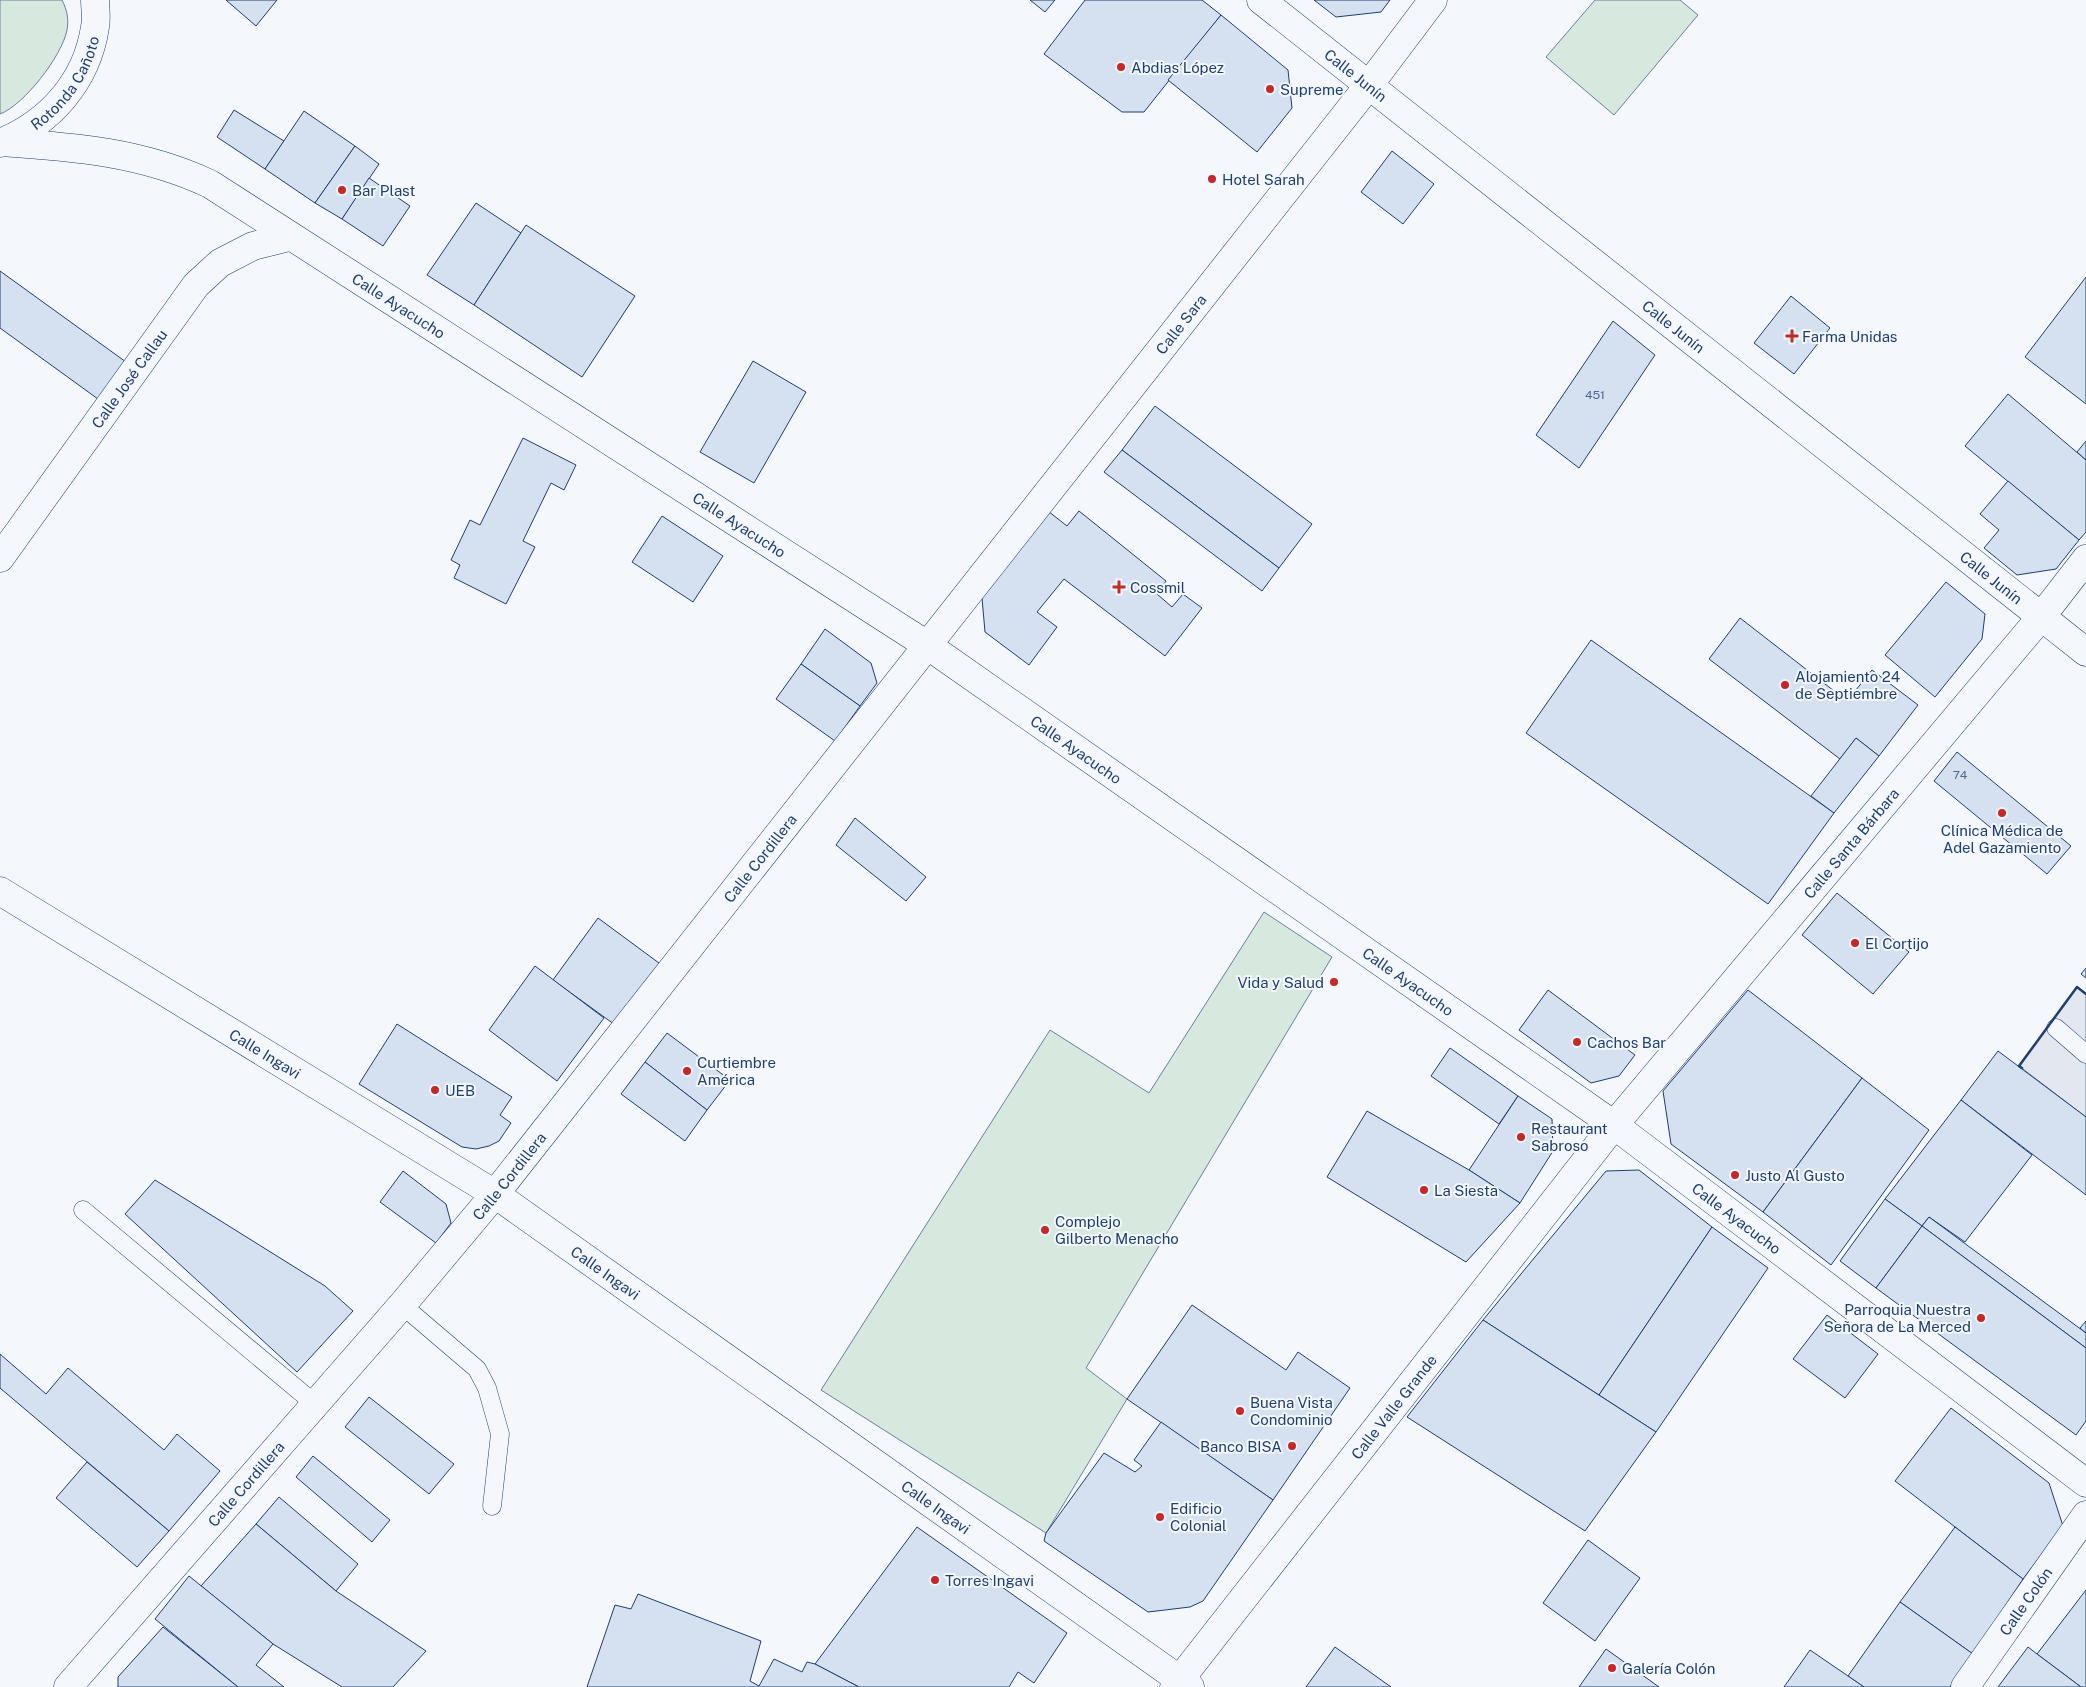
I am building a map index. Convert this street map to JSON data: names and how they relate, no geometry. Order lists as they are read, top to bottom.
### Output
{
  "streets": {
    "street": [
      "Calle Junín",
      "Rotonda Cañoto",
      "Calle Ayacucho",
      "Calle Sara",
      "Calle José Callau",
      "Calle Santa Bárbara",
      "Calle Cordillera",
      "Calle Ingavi",
      "Calle Valle Grande",
      "Calle Colón"
    ]
  },
  "crossings": [
    ["Calle Junín", "Calle Sara"],
    ["Calle Junín", "Calle Santa Bárbara"],
    ["Rotonda Cañoto", "Calle Ayacucho"],
    ["Calle Ayacucho", "Calle Sara"],
    ["Calle Ayacucho", "Calle José Callau"],
    ["Calle Ayacucho", "Calle Santa Bárbara"],
    ["Calle Ayacucho", "Calle Cordillera"],
    ["Calle Ayacucho", "Calle Valle Grande"],
    ["Calle Sara", "Calle Cordillera"],
    ["Calle Santa Bárbara", "Calle Valle Grande"],
    ["Calle Cordillera", "Calle Ingavi"],
    ["Calle Ingavi", "Calle Valle Grande"]
  ],
  "places": {
    "other": [
      "Abdias López",
      "Supreme",
      "Hotel Sarah",
      "Bar Plast",
      "Alojamiento 24 de Septiembre",
      "Clínica Médica de Adel Gazamiento",
      "El Cortijo",
      "Vida y Salud",
      "Cachos Bar",
      "Curtiembre América",
      "UEB",
      "Restaurant Sabroso",
      "Justo Al Gusto",
      "La Siesta",
      "Complejo Gilberto Menacho",
      "Parroquia Nuestra Señora de La Merced",
      "Buena Vista Condominio",
      "Banco BISA",
      "Edificio Colonial",
      "Torres Ingavi",
      "Galería Colón"
    ],
    "health": ["Farma Unidas", "Cossmil"]
  },
  "house_numbers": ["451", "74"]
}
